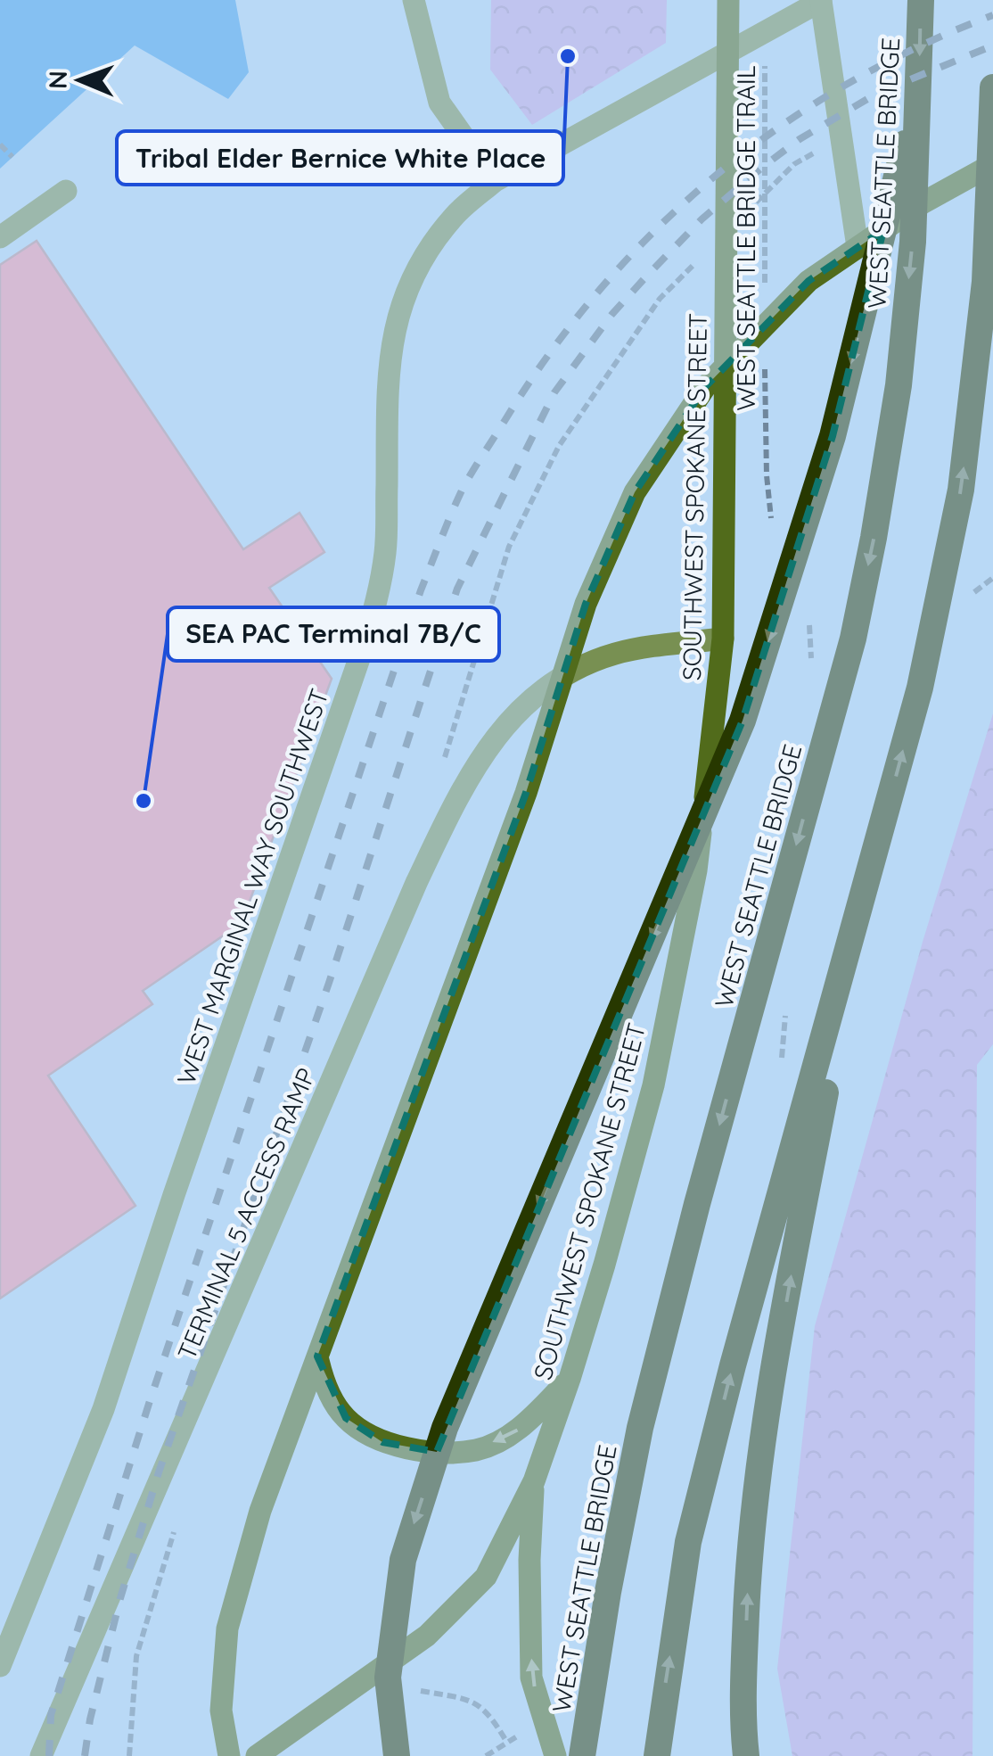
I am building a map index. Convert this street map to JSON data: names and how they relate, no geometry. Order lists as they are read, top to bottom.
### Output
{
  "streets": {
    "highway": ["WEST SEATTLE BRIDGE"],
    "main road": ["SOUTHWEST SPOKANE STREET"],
    "street": ["WEST MARGINAL WAY SOUTHWEST", "TERMINAL 5 ACCESS RAMP"],
    "path": ["WEST SEATTLE BRIDGE TRAIL"]
  },
  "crossings": [
    ["SOUTHWEST SPOKANE STREET", "TERMINAL 5 ACCESS RAMP"]
  ],
  "places": ["Tribal Elder Bernice White Place", "SEA PAC Terminal 7B/C"],
  "north": "left"
}
